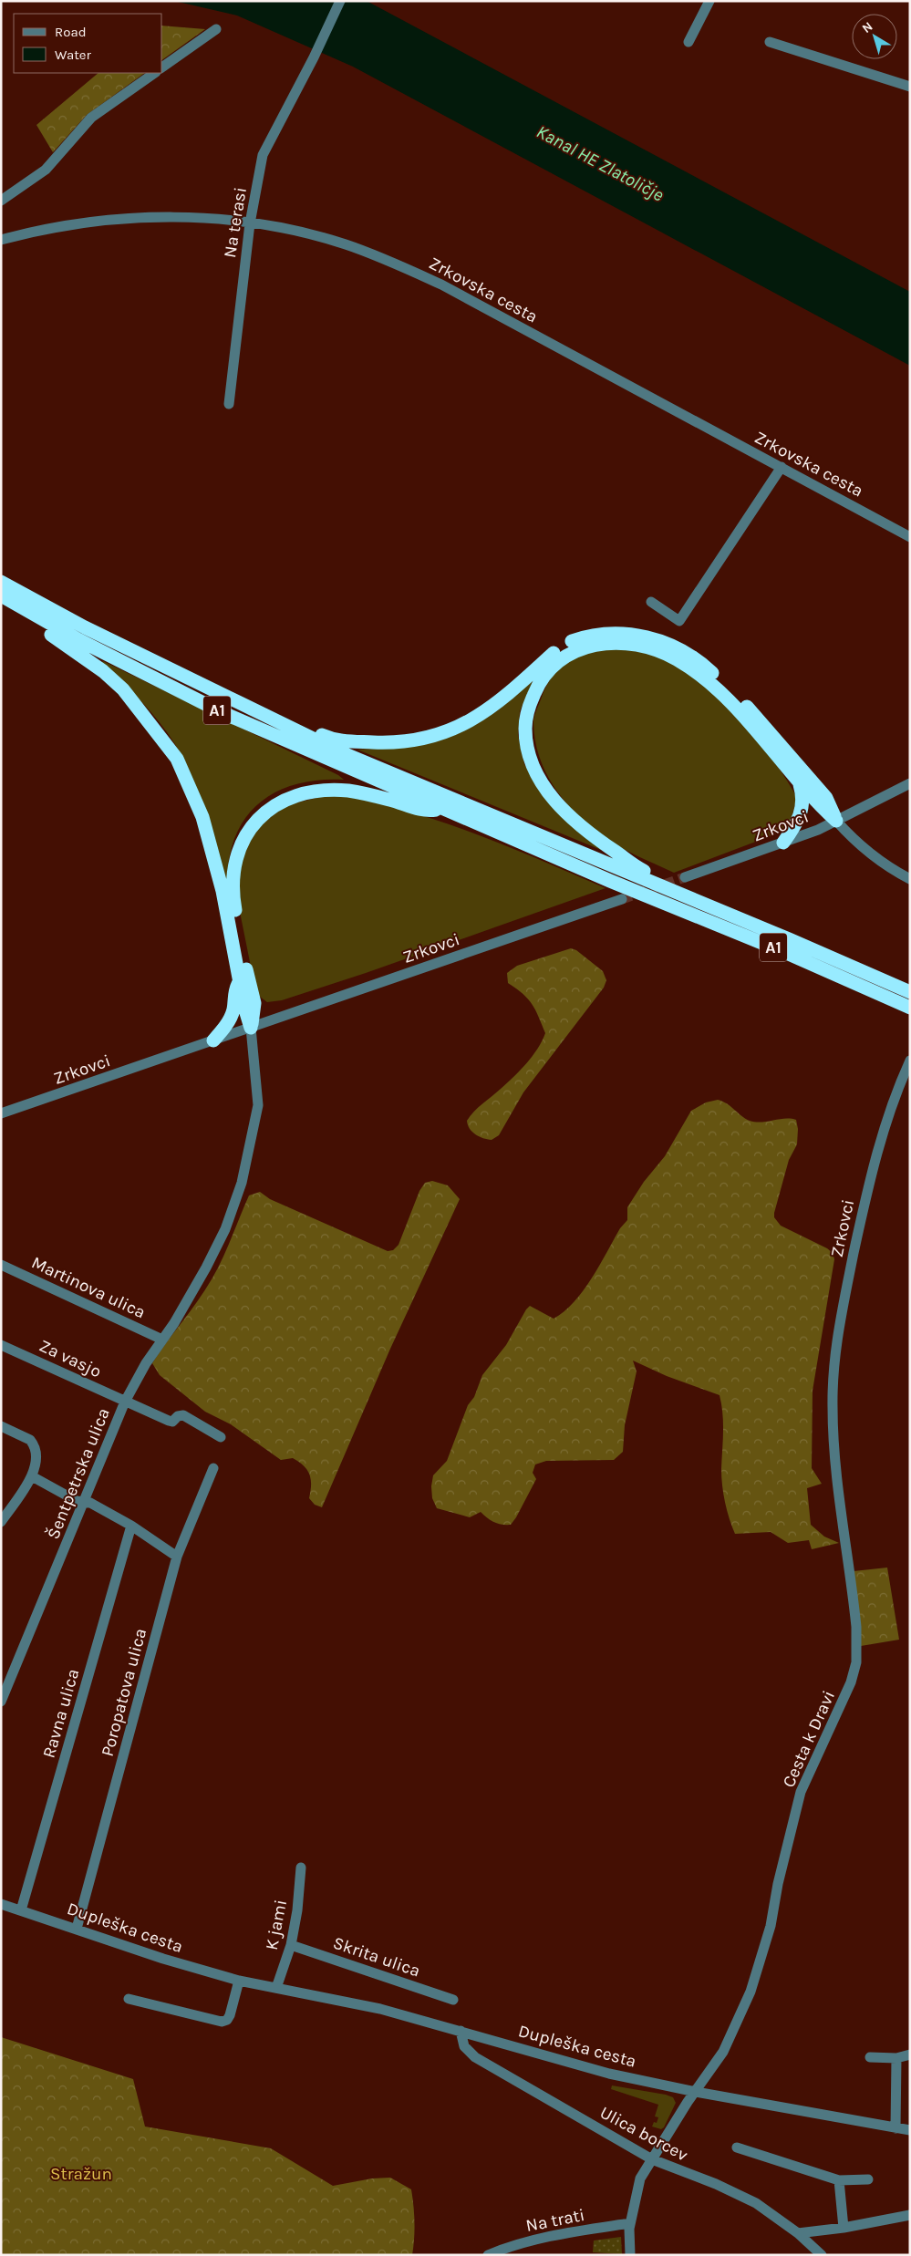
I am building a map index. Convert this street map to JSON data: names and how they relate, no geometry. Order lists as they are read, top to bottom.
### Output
{
  "streets": {
    "highway": ["A1"],
    "street": [
      "Na terasi",
      "Zrkovska cesta",
      "Zrkovci",
      "Martinova ulica",
      "Za vasjo",
      "Šentpetrska ulica",
      "Poropatova ulica",
      "Ravna ulica",
      "Cesta k Dravi",
      "K jami",
      "Dupleška cesta",
      "Skrita ulica",
      "Ulica borcev",
      "Na trati"
    ]
  },
  "crossings": [
    ["Na terasi", "Zrkovska cesta"],
    ["Zrkovci", "Šentpetrska ulica"],
    ["Zrkovci", "Cesta k Dravi"],
    ["Martinova ulica", "Šentpetrska ulica"],
    ["Za vasjo", "Šentpetrska ulica"],
    ["Poropatova ulica", "Dupleška cesta"],
    ["Ravna ulica", "Dupleška cesta"],
    ["Cesta k Dravi", "Dupleška cesta"],
    ["Cesta k Dravi", "Ulica borcev"],
    ["Cesta k Dravi", "Na trati"],
    ["K jami", "Dupleška cesta"],
    ["K jami", "Skrita ulica"],
    ["Dupleška cesta", "Ulica borcev"]
  ],
  "water": ["Kanal HE Zlatoličje"],
  "parks": ["Stražun"],
  "legend": ["Road", "Water"],
  "north": "top left"
}
